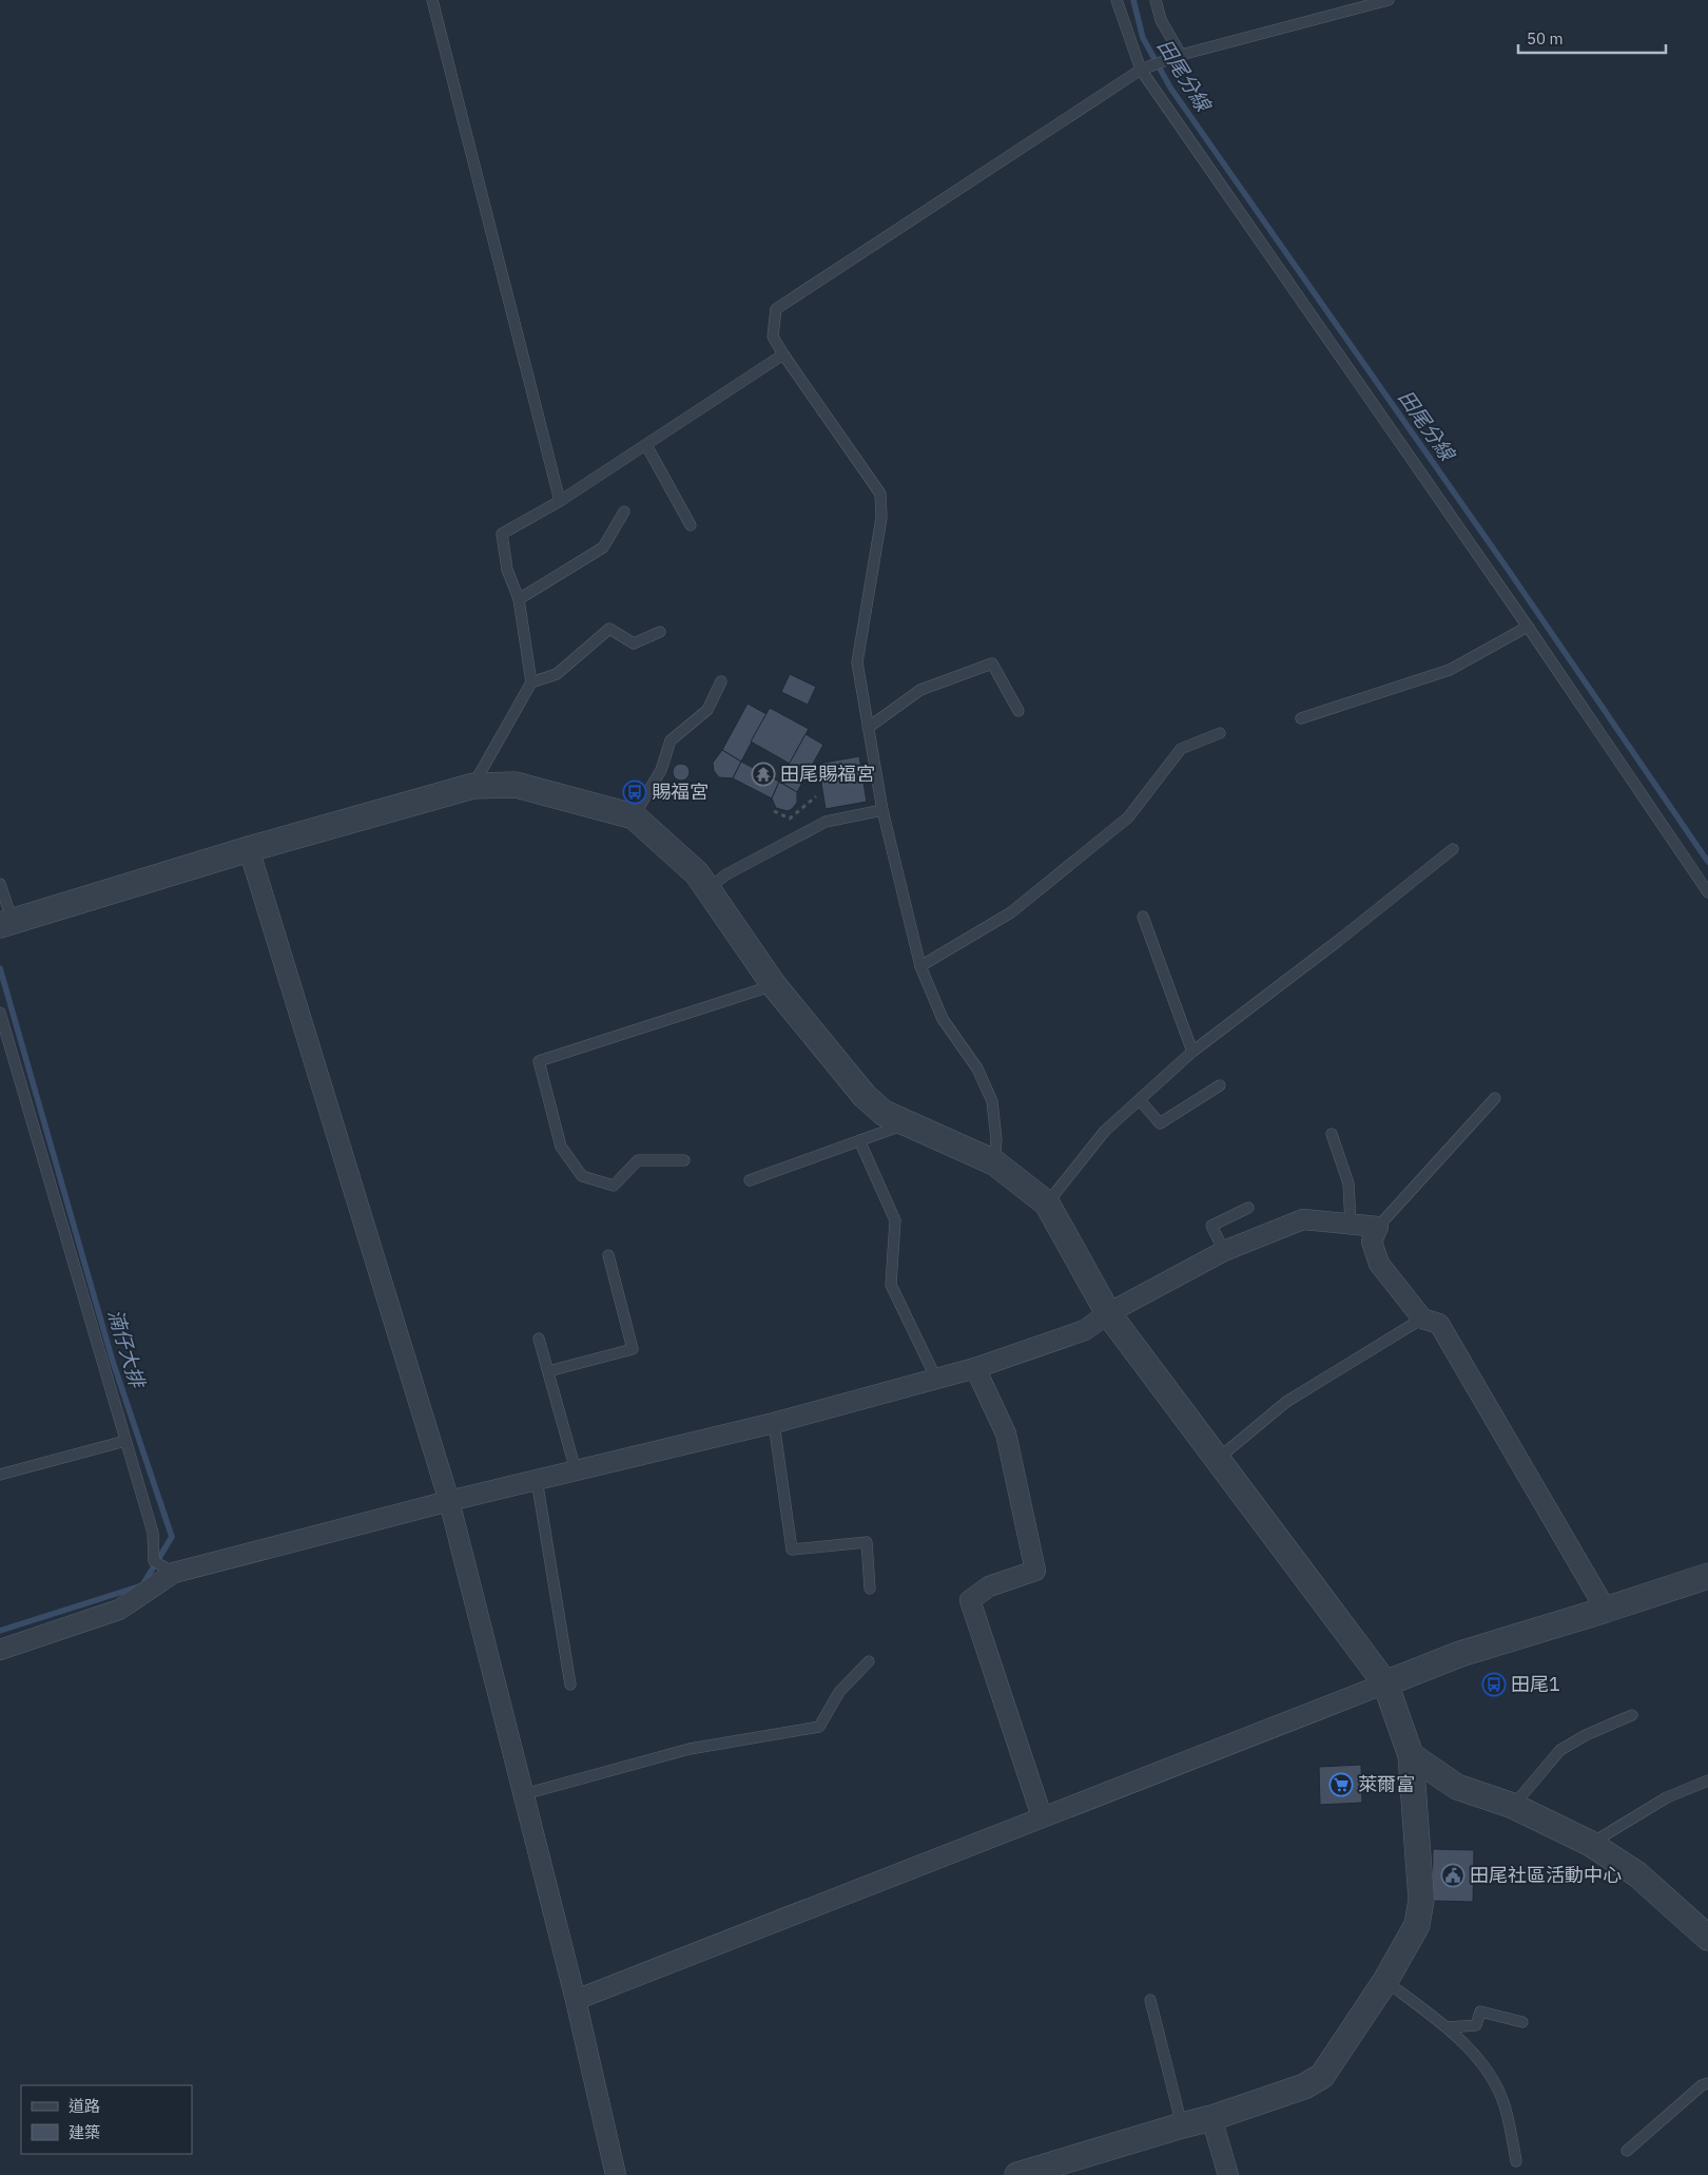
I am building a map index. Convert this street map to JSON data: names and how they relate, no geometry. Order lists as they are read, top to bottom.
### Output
{
  "water": ["田尾分線", "湳仔大排"],
  "places": {
    "temple": ["田尾賜福宮"],
    "bus stop": ["賜福宮", "田尾1"],
    "supermarket": ["萊爾富"],
    "public building": ["田尾社區活動中心"]
  },
  "legend": ["道路", "建築"],
  "scale_bar": "50 m"
}
